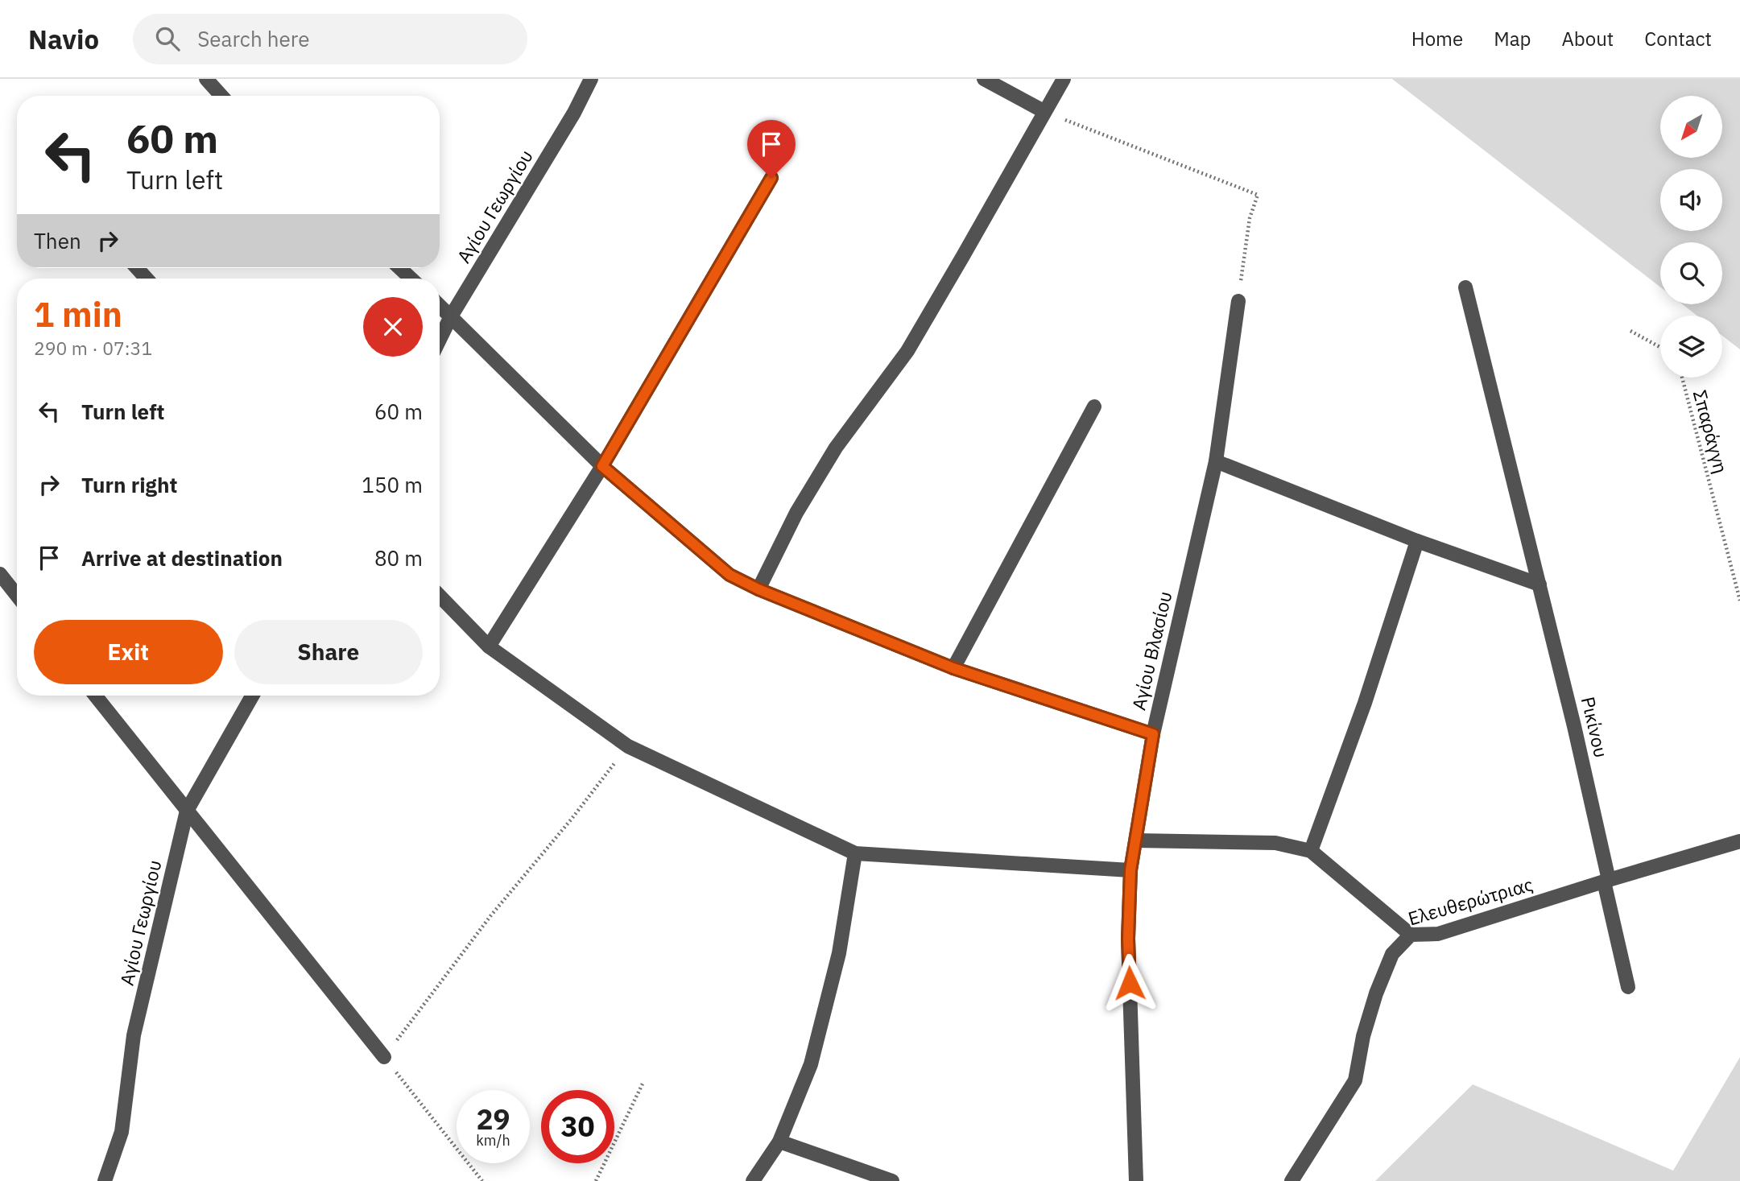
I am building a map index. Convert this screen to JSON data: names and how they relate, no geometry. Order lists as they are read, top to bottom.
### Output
{
  "streets": {
    "street": [
      "Αγίου Γεωργίου",
      "Αγίου Βλασίου",
      "Ρικίνου",
      "Ελευθερώτριας"
    ],
    "path": ["Σπαράγγη"]
  },
  "crossings": [
    ["Ρικίνου", "Ελευθερώτριας"]
  ],
  "north": "bottom left",
  "page": {
    "header": "Navio",
    "search": "Search here",
    "nav": [
      "Home",
      "Map",
      "About",
      "Contact"
    ],
    "turn": ["60 m", "Turn left"],
    "then": "Then",
    "heading": ["1 min", "290 m · 07:31"],
    "list": [
      {
        "name": "Turn left",
        "value": "60 m"
      },
      {
        "name": "Turn right",
        "value": "150 m"
      },
      {
        "name": "Arrive at destination",
        "value": "80 m"
      }
    ],
    "buttons": ["Exit", "Share"],
    "speed": "29 km/h",
    "limit": "30"
  }
}
